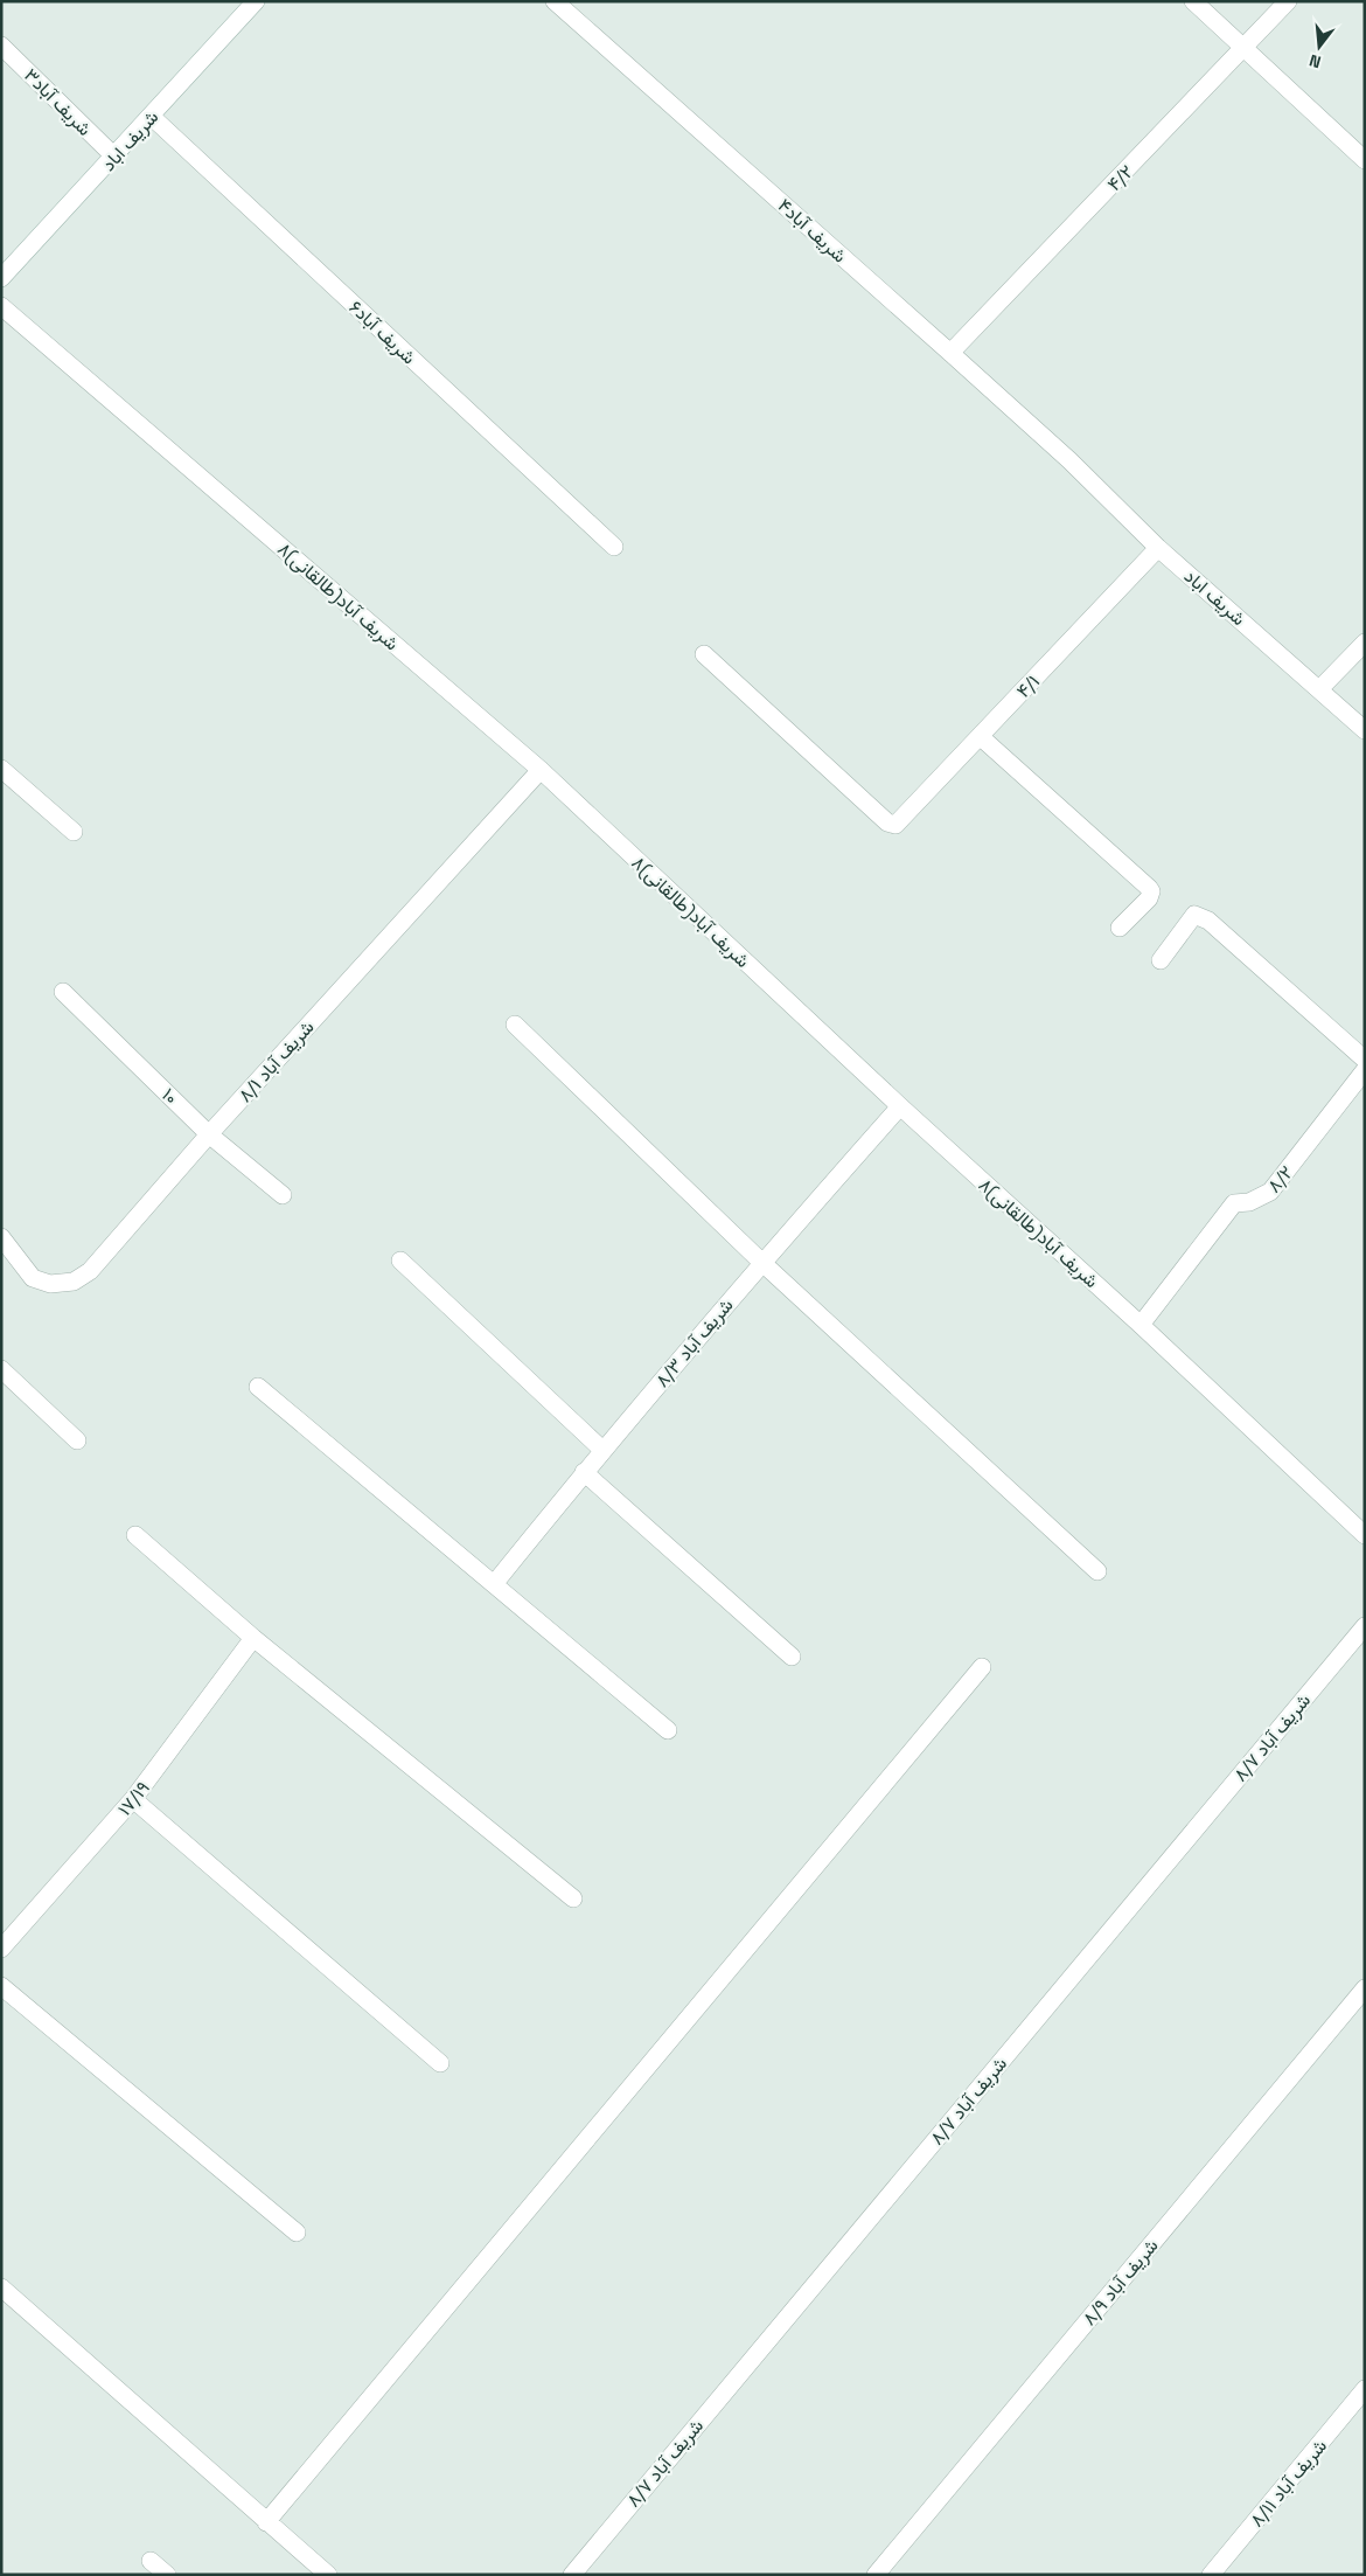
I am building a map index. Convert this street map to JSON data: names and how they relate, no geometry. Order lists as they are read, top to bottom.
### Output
{
  "streets": {
    "street": [
      "شریف آباد۳",
      "شریف اباد",
      "۴/۲",
      "۴شریف آباد",
      "شریف آباد۶",
      "۸شریف آباد(طالقانی)",
      "۴/۱",
      "شریف آباد ۸/۱",
      "۱۰",
      "۸/۲",
      "شریف آباد ۸/۳",
      "شریف آباد ۸/۷",
      "۱۷/۱۹",
      "شریف آباد ۸/۹",
      "شریف آباد ۸/۱۱"
    ]
  },
  "crossings": [
    ["شریف آباد۳", "شریف اباد"],
    ["شریف اباد", "۴شریف آباد"],
    ["شریف اباد", "شریف آباد۶"],
    ["شریف اباد", "۴/۱"],
    ["۴/۲", "۴شریف آباد"],
    ["۸شریف آباد(طالقانی)", "شریف آباد ۸/۱"],
    ["۸شریف آباد(طالقانی)", "۸/۲"],
    ["۸شریف آباد(طالقانی)", "شریف آباد ۸/۳"],
    ["شریف آباد ۸/۱", "۱۰"]
  ],
  "north": "bottom"
}
